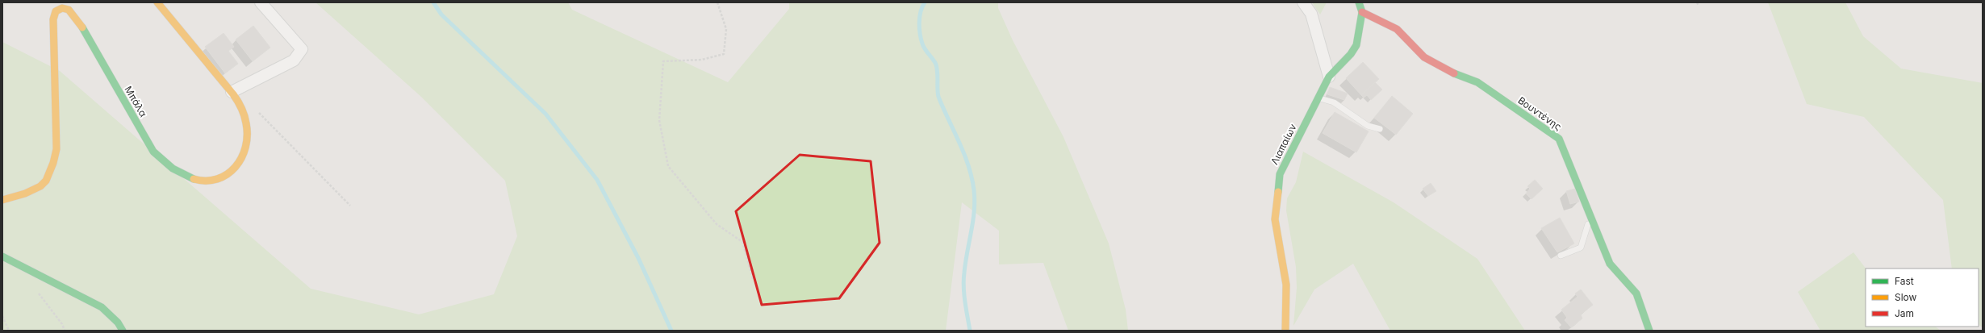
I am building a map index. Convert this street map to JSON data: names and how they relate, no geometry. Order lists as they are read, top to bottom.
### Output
{
  "streets": {
    "street": ["Μπάλα", "Βουντένης", "Λιαπαίων"]
  },
  "crossings": [
    ["Βουντένης", "Λιαπαίων"]
  ],
  "legend": ["Fast", "Slow", "Jam"]
}
